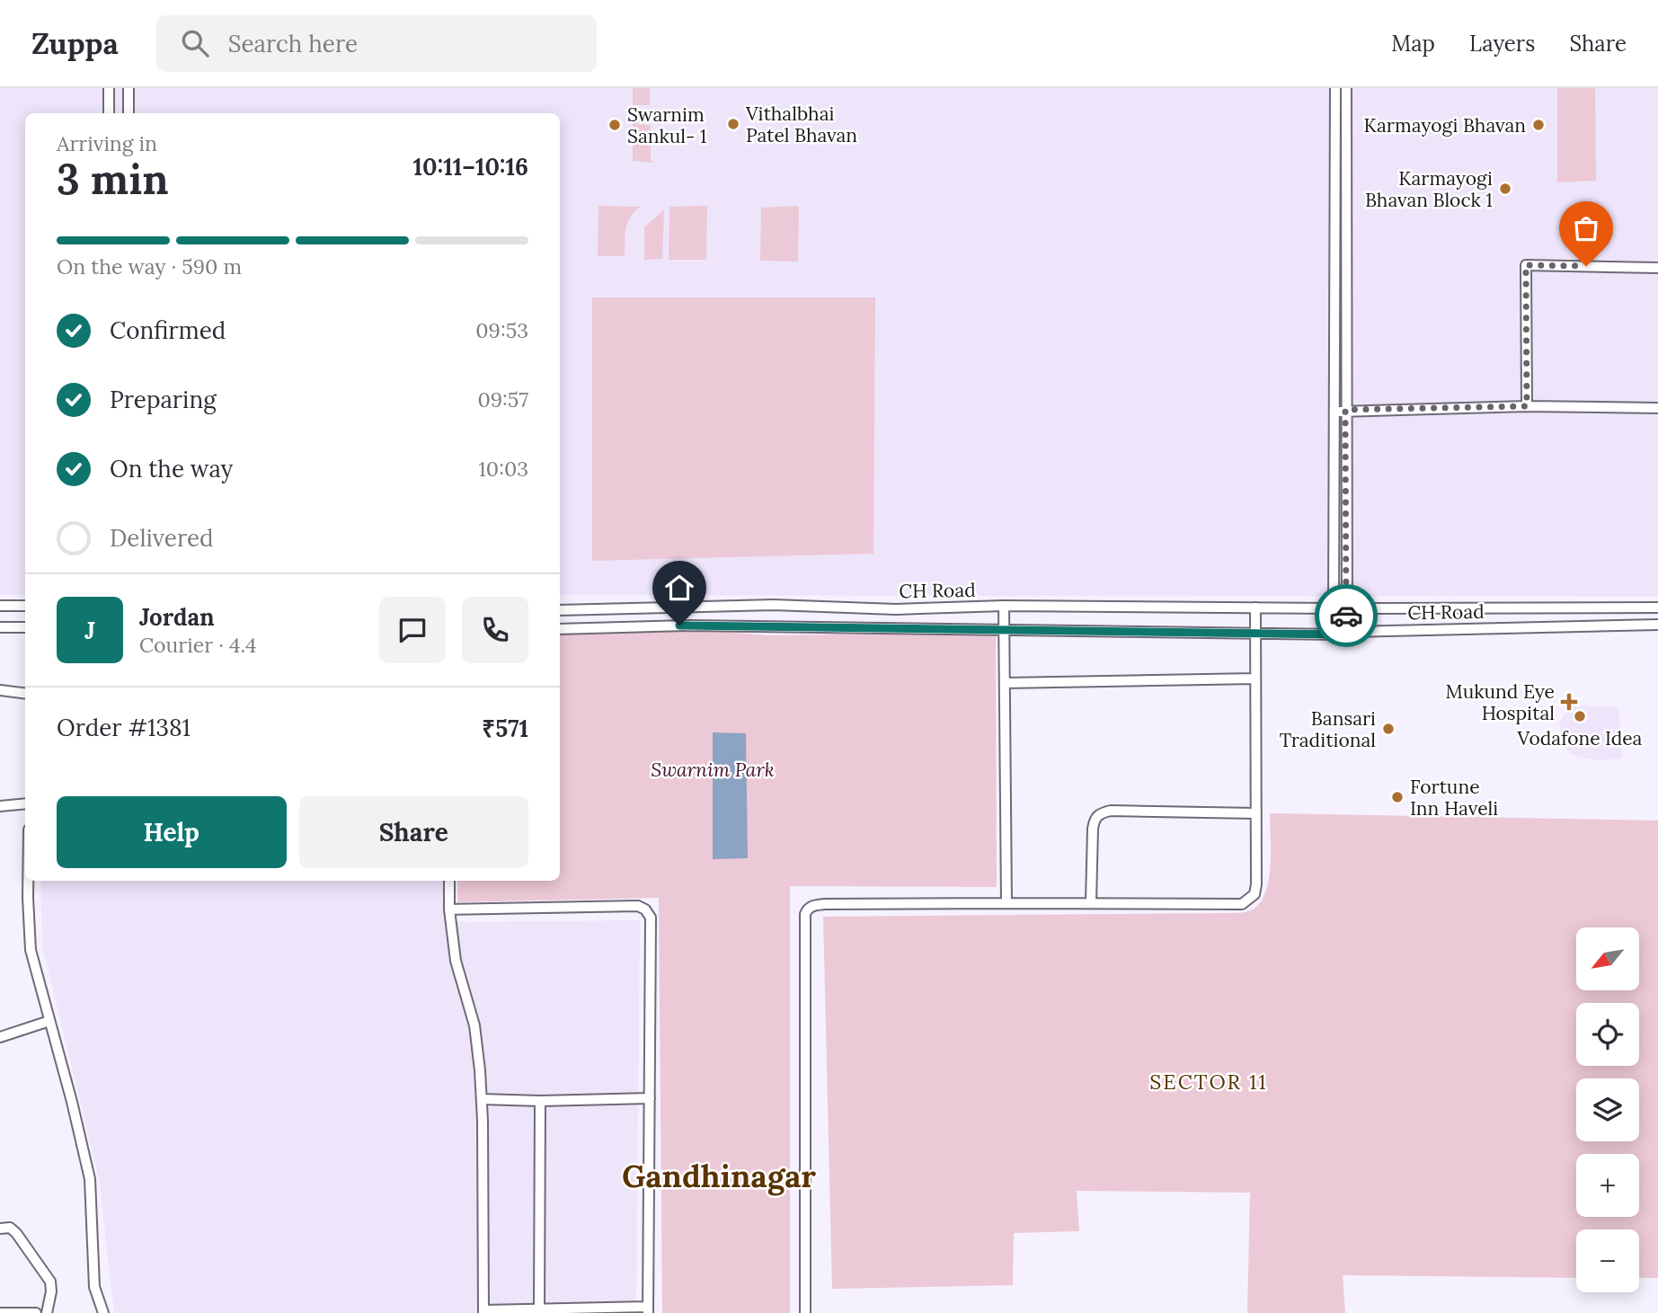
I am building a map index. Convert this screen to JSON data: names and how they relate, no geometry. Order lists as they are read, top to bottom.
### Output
{
  "streets": {
    "street": ["CH Road"]
  },
  "districts": ["SECTOR 11", "Gandhinagar"],
  "parks": ["Swarnim Park"],
  "places": {
    "other": [
      "Vithalbhai Patel Bhavan",
      "Swarnim Sankul- 1",
      "Karmayogi Bhavan",
      "Karmayogi Bhavan Block 1",
      "Vodafone Idea",
      "Bansari Traditional",
      "Fortune Inn Haveli"
    ],
    "health": ["Mukund Eye Hospital"]
  },
  "north": "bottom left",
  "page": {
    "header": "Zuppa",
    "search": "Search here",
    "nav": ["Map", "Layers", "Share"],
    "heading": ["3 min", "Arriving in", "10:11–10:16"],
    "panel": [
      "Jordan",
      "Courier · 4.4",
      "Order #1381",
      "₹571"
    ],
    "bar": "On the way · 590 m",
    "list": [
      ["Confirmed", "09:53"],
      ["Preparing", "09:57"],
      ["On the way", "10:03"],
      "Delivered"
    ],
    "round": "J",
    "buttons": ["Help", "Share"],
    "map_buttons": ["+", "−"]
  }
}
